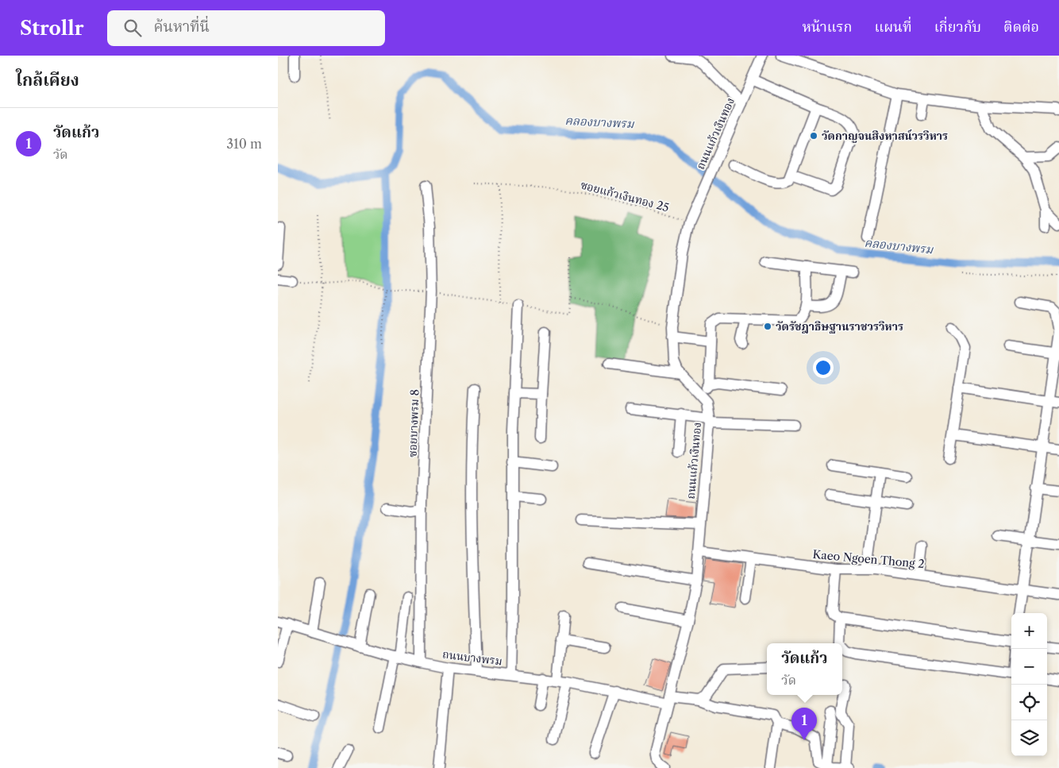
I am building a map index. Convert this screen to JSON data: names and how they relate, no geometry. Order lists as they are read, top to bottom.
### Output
{
  "streets": {
    "street": [
      "ถนนแก้วเงินทอง",
      "ซอยบางพรม 8",
      "Kaeo Ngoen Thong 2",
      "ถนนบางพรม"
    ],
    "path": ["ซอยแก้วเงินทอง 25"]
  },
  "crossings": [
    ["ถนนแก้วเงินทอง", "ซอยแก้วเงินทอง 25"],
    ["ถนนแก้วเงินทอง", "Kaeo Ngoen Thong 2"],
    ["ถนนแก้วเงินทอง", "ถนนบางพรม"],
    ["ซอยบางพรม 8", "ถนนบางพรม"]
  ],
  "water": ["คลองบางพรม"],
  "places": ["วัดกาญจนสิงหาสน์วรวิหาร", "วัดรัชฎาธิษฐานราชวรวิหาร"],
  "page": {
    "header": "Strollr",
    "search": "ค้นหาที่นี่",
    "nav": [
      "หน้าแรก",
      "แผนที่",
      "เกี่ยวกับ",
      "ติดต่อ"
    ],
    "heading": "ใกล้เคียง",
    "list": [
      {
        "mark": "1",
        "name": "วัดแก้ว",
        "note": "วัด",
        "value": "310 m"
      }
    ],
    "map_buttons": ["+", "−"],
    "popup": ["วัดแก้ว", "วัด"],
    "pins": "1"
  }
}
